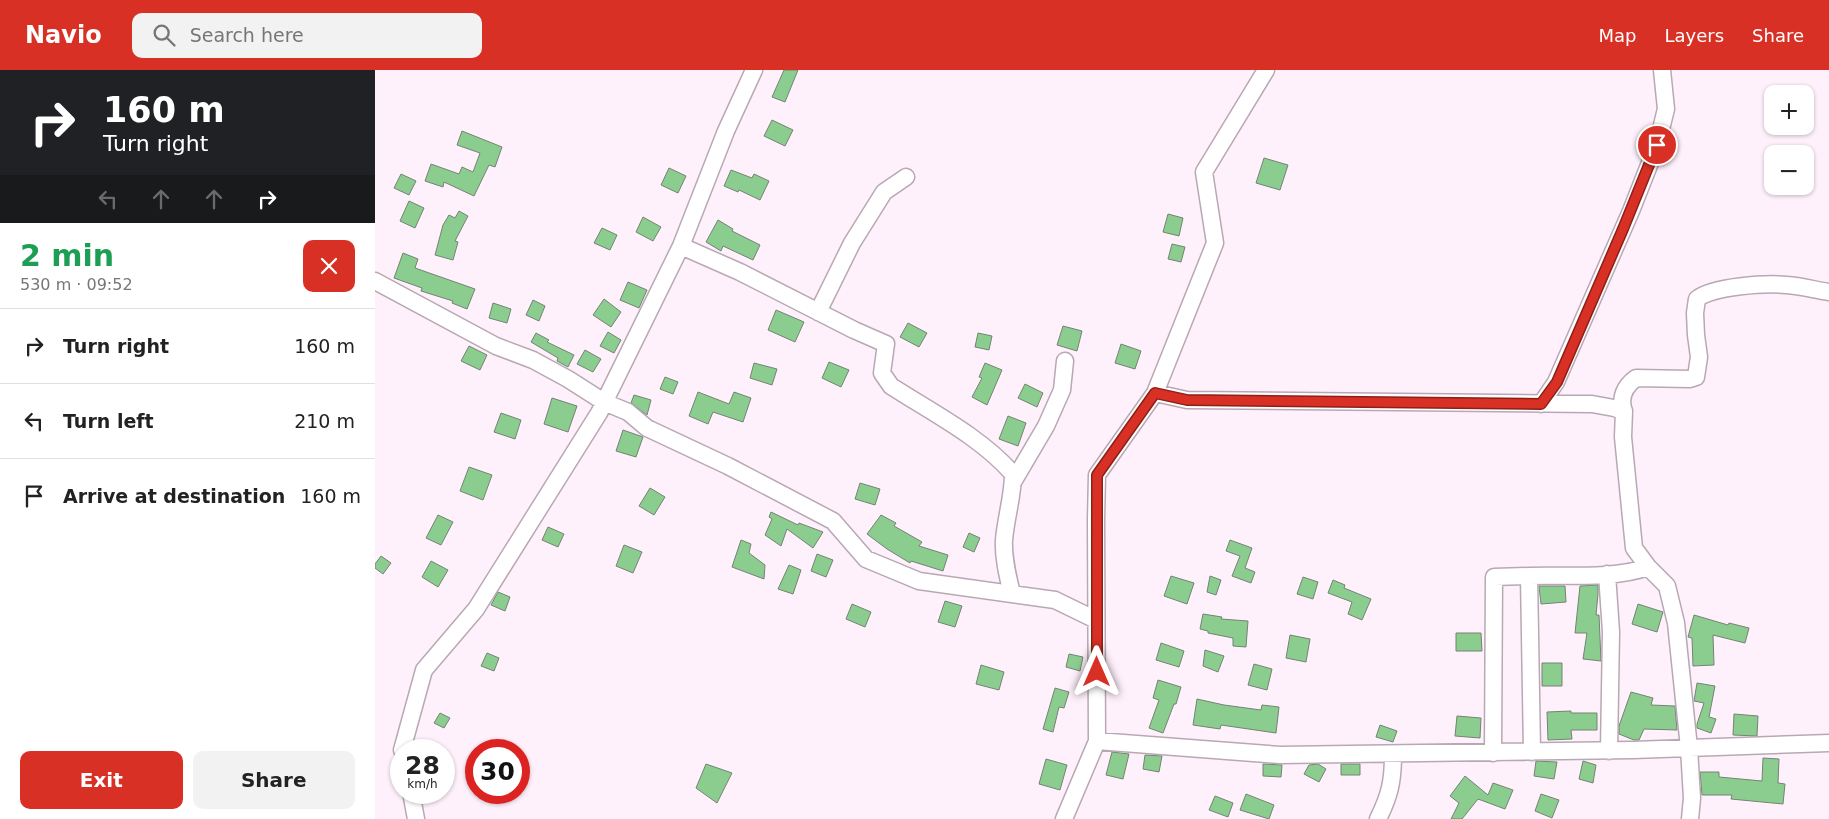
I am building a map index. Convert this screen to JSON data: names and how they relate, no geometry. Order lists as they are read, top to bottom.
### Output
{
  "page": {
    "header": "Navio",
    "search": "Search here",
    "nav": ["Map", "Layers", "Share"],
    "turn": ["160 m", "Turn right"],
    "map_buttons": ["+", "−"],
    "heading": ["2 min", "530 m · 09:52"],
    "list": [
      {
        "name": "Turn right",
        "value": "160 m"
      },
      {
        "name": "Turn left",
        "value": "210 m"
      },
      {
        "name": "Arrive at destination",
        "value": "160 m"
      }
    ],
    "speed": "28 km/h",
    "limit": "30",
    "buttons": ["Exit", "Share"]
  }
}
